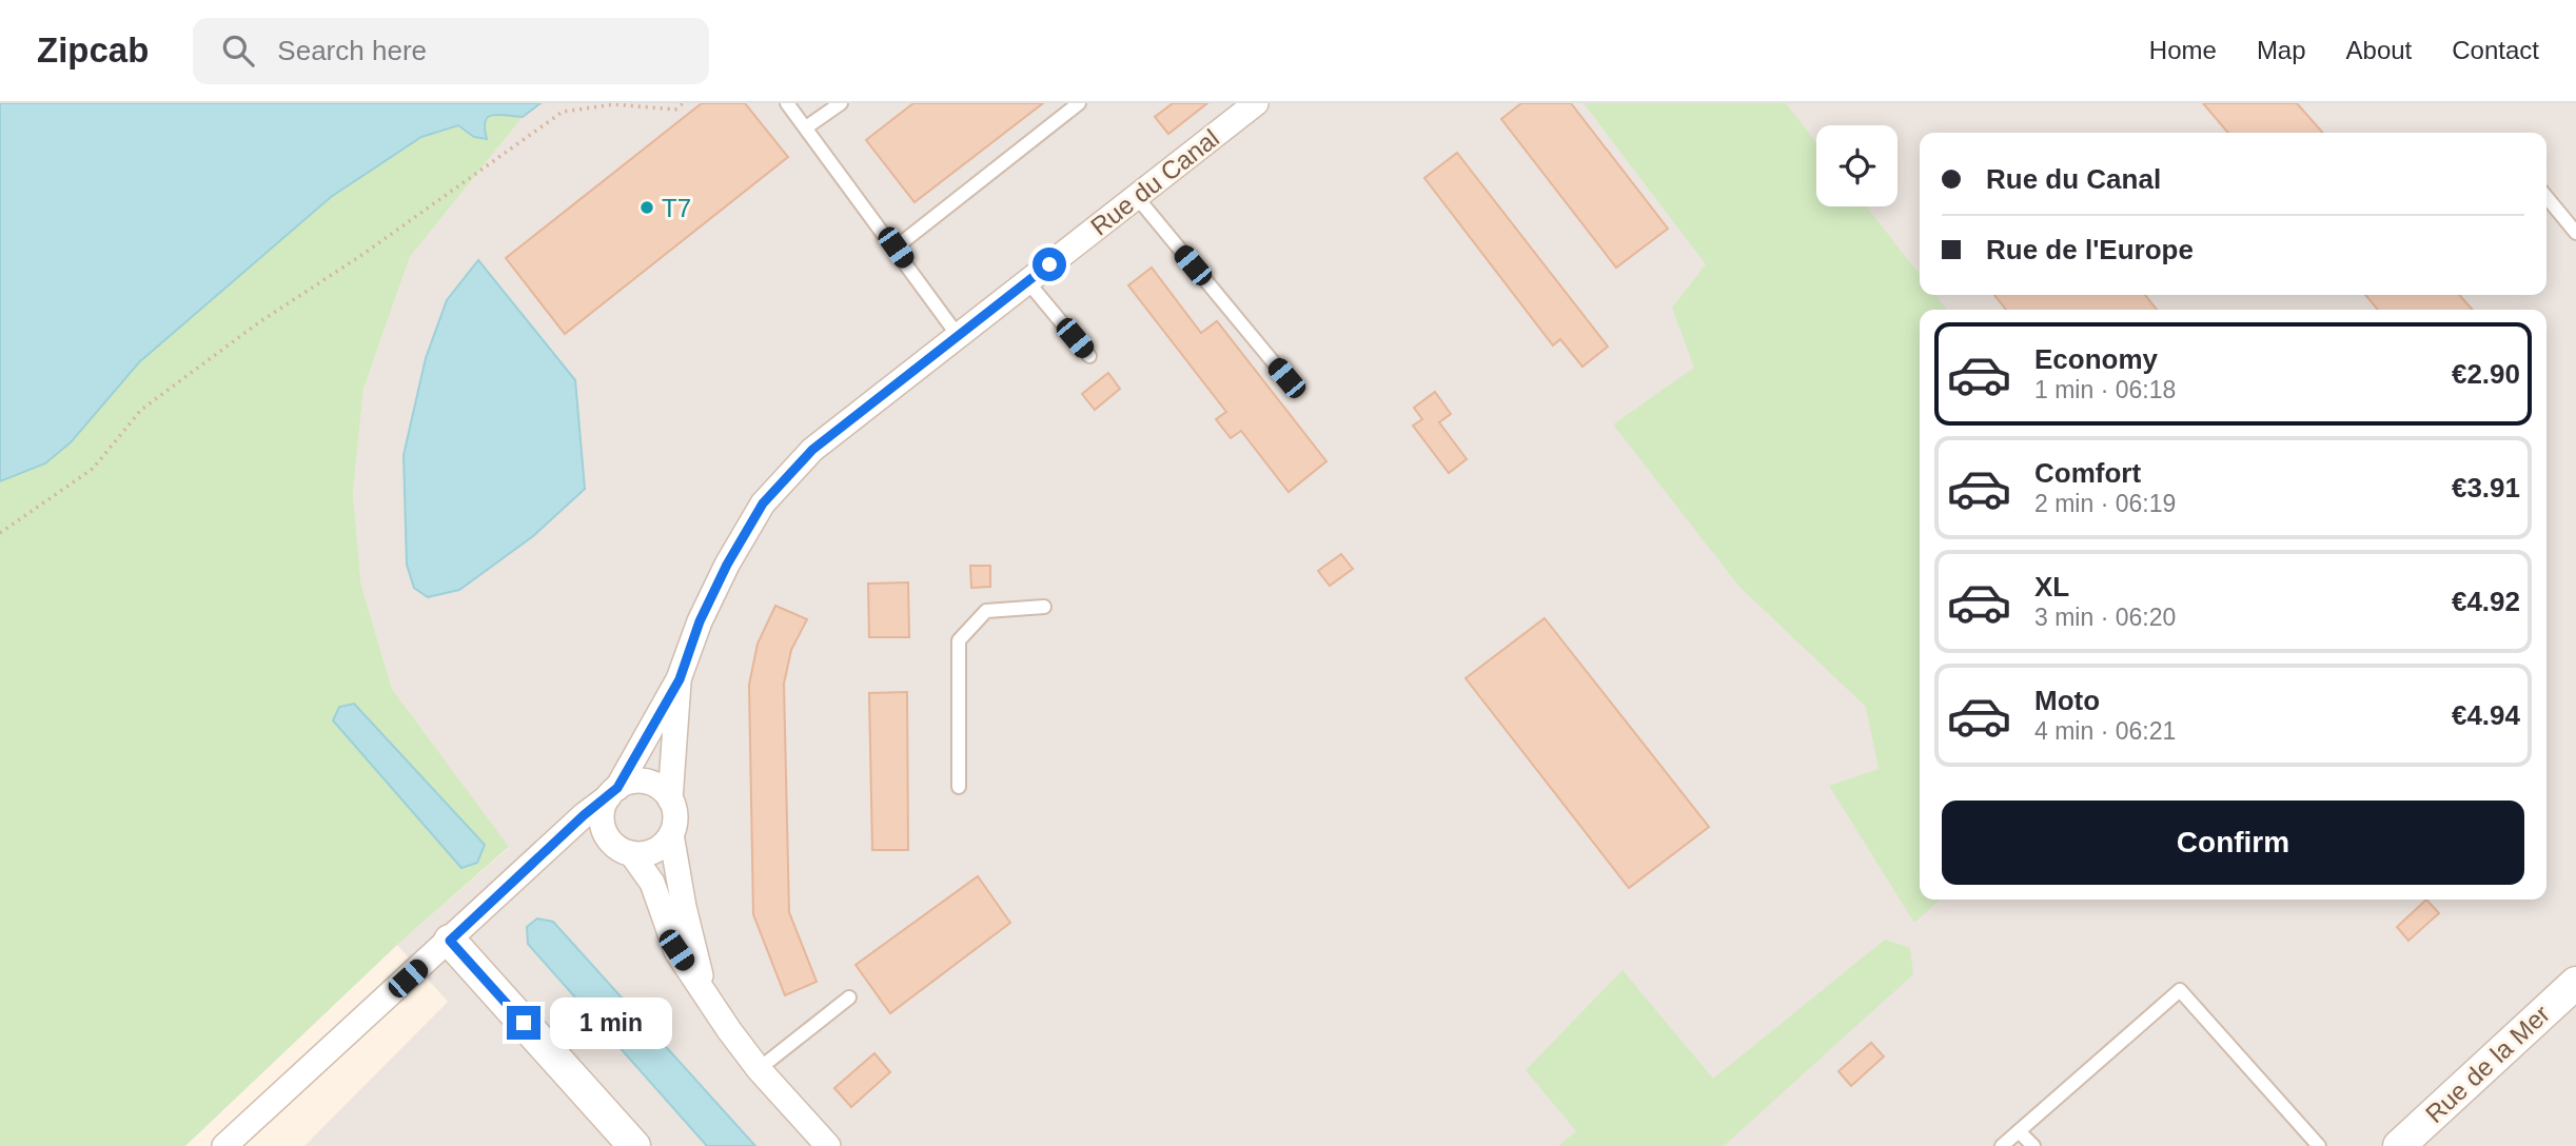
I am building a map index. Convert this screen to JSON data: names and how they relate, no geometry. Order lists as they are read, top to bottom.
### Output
{
  "streets": {
    "street": ["Rue du Canal", "Rue de la Mer"]
  },
  "places": ["T7"],
  "page": {
    "header": "Zipcab",
    "search": "Search here",
    "nav": [
      "Home",
      "Map",
      "About",
      "Contact"
    ],
    "banner": ["Rue du Canal", "Rue de l'Europe"],
    "list": [
      {
        "name": "Economy",
        "note": "1 min · 06:18",
        "value": "€2.90"
      },
      {
        "name": "Comfort",
        "note": "2 min · 06:19",
        "value": "€3.91"
      },
      {
        "name": "XL",
        "note": "3 min · 06:20",
        "value": "€4.92"
      },
      {
        "name": "Moto",
        "note": "4 min · 06:21",
        "value": "€4.94"
      }
    ],
    "buttons": "Confirm",
    "bubble": "1 min"
  }
}
